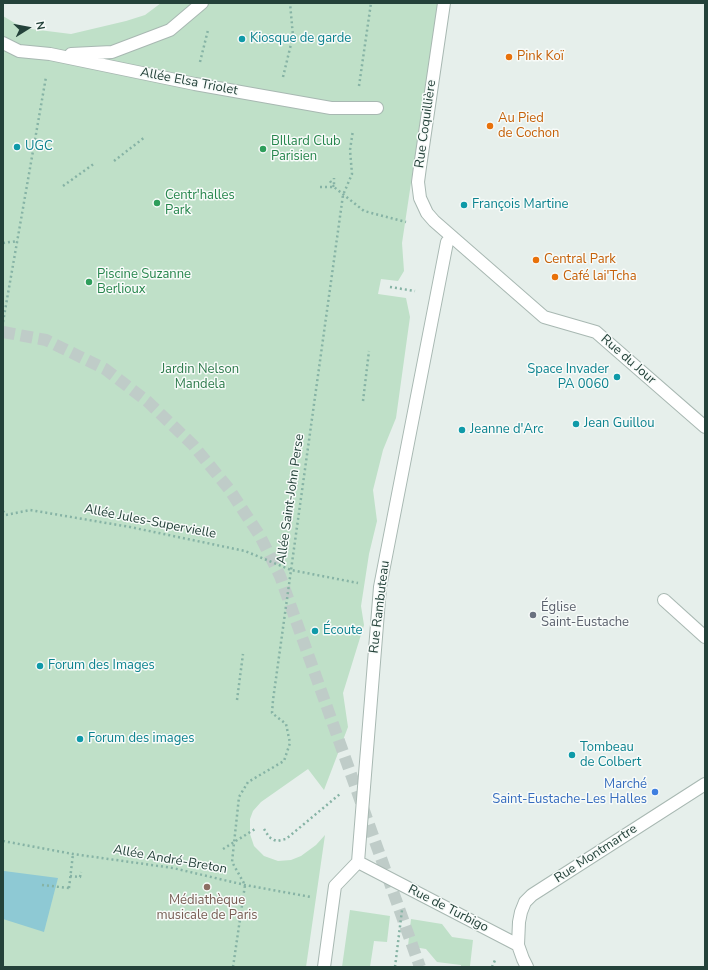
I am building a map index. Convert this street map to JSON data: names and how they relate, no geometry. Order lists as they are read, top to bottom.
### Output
{
  "streets": {
    "street": [
      "Allée Elsa Triolet",
      "Rue Coquillière",
      "Rue du Jour",
      "Rue Rambuteau",
      "Rue Montmartre",
      "Rue de Turbigo"
    ],
    "path": ["Allée Saint-John Perse", "Allée Jules-Supervielle", "Allée André-Breton"]
  },
  "crossings": [
    ["Allée Elsa Triolet", "Allée Saint-John Perse"],
    ["Rue Coquillière", "Rue du Jour"],
    ["Rue Coquillière", "Rue Rambuteau"],
    ["Rue du Jour", "Rue Rambuteau"],
    ["Allée Saint-John Perse", "Allée Jules-Supervielle"],
    ["Allée Saint-John Perse", "Allée André-Breton"],
    ["Allée Jules-Supervielle", "Rue Rambuteau"],
    ["Rue Rambuteau", "Rue de Turbigo"],
    ["Rue Montmartre", "Rue de Turbigo"]
  ],
  "parks": ["Jardin Nelson Mandela"],
  "places": [
    "Kiosque de garde",
    "Pink Koï",
    "Au Pied de Cochon",
    "UGC",
    "BIllard Club Parisien",
    "Centr'halles Park",
    "François Martine",
    "Central Park",
    "Café lai'Tcha",
    "Piscine Suzanne Berlioux",
    "Space Invader PA 0060",
    "Jean Guillou",
    "Jeanne d'Arc",
    "Église Saint-Eustache",
    "Écoute",
    "Forum des Images",
    "Forum des images",
    "Tombeau de Colbert",
    "Marché Saint-Eustache-Les Halles",
    "Médiathèque musicale de Paris"
  ],
  "north": "right"
}
